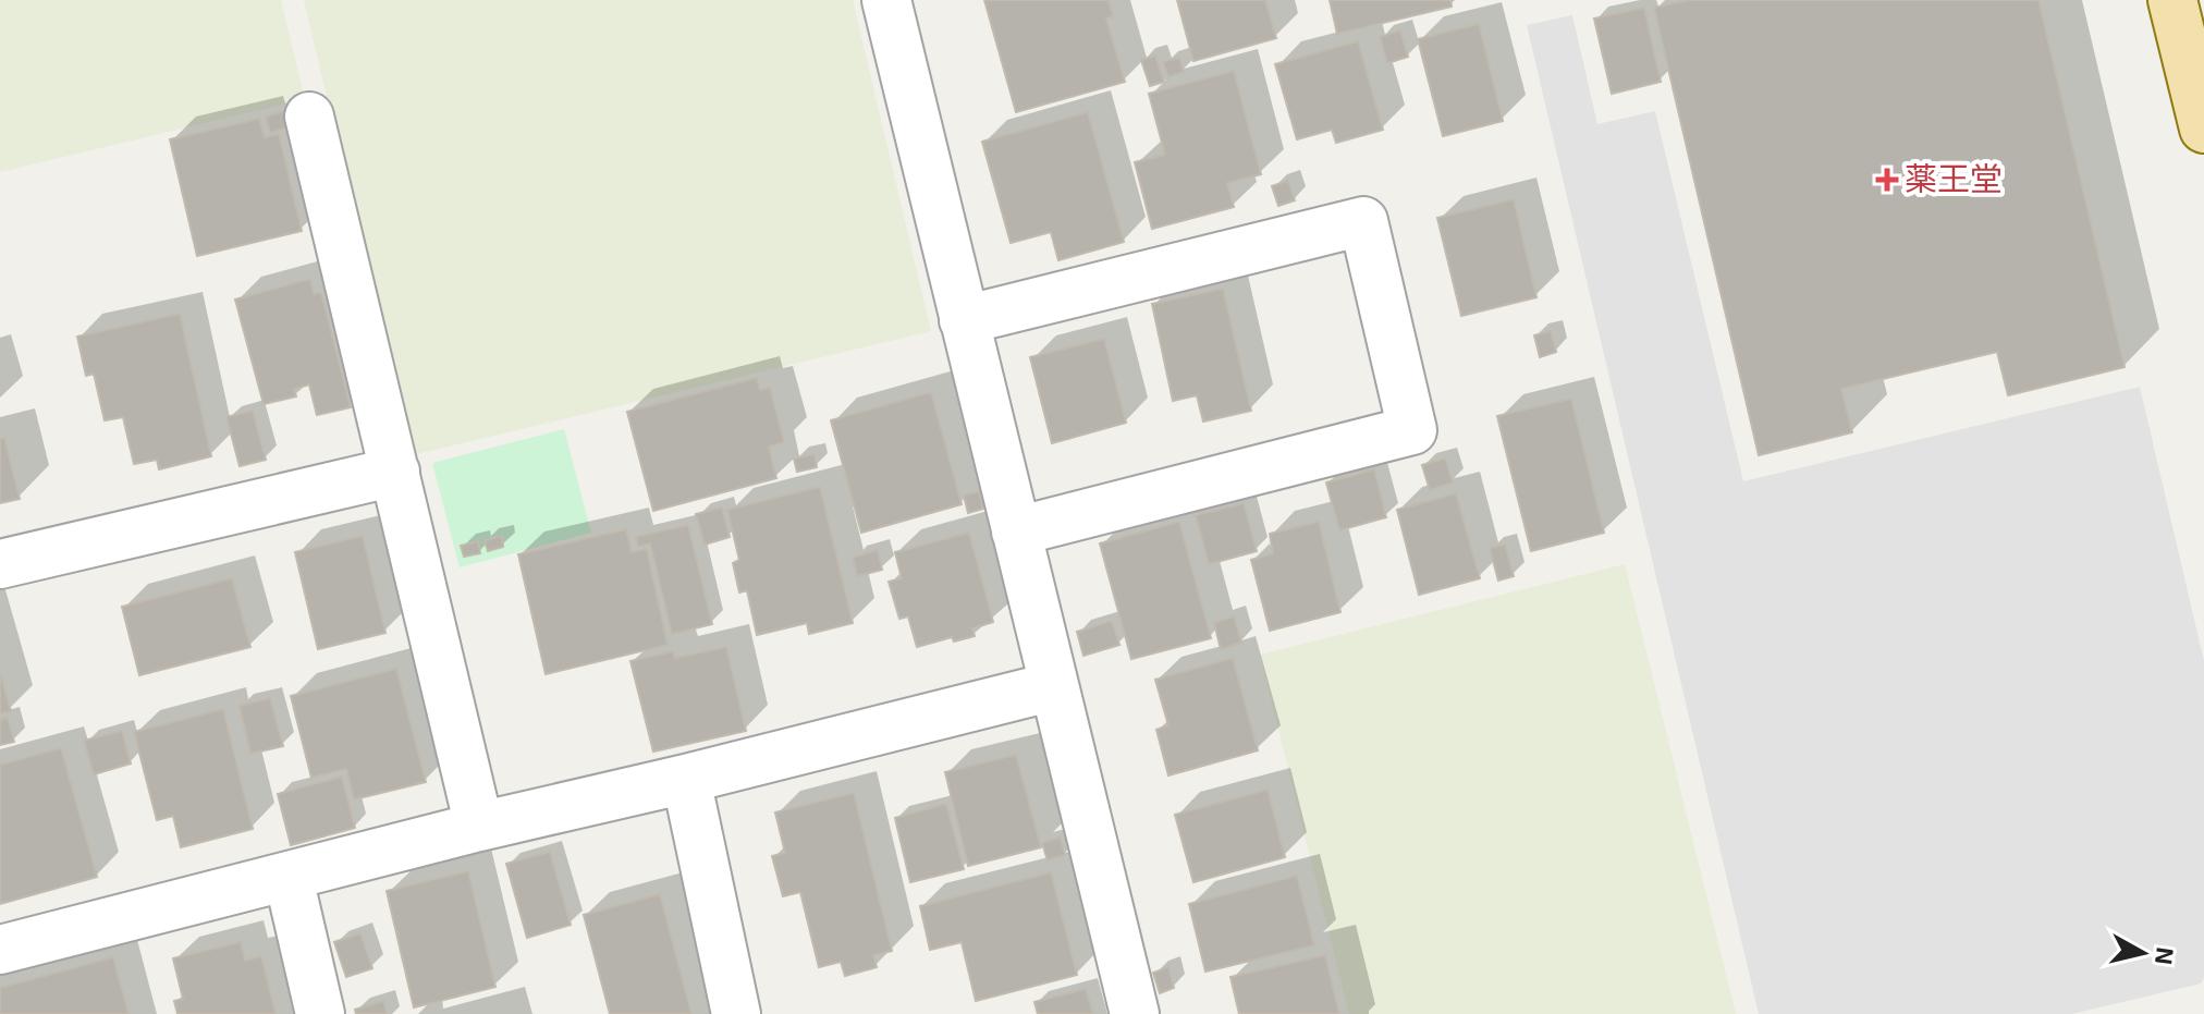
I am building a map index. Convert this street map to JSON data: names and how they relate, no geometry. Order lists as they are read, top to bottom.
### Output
{
  "places": {
    "health": ["薬王堂"]
  },
  "north": "right"
}
